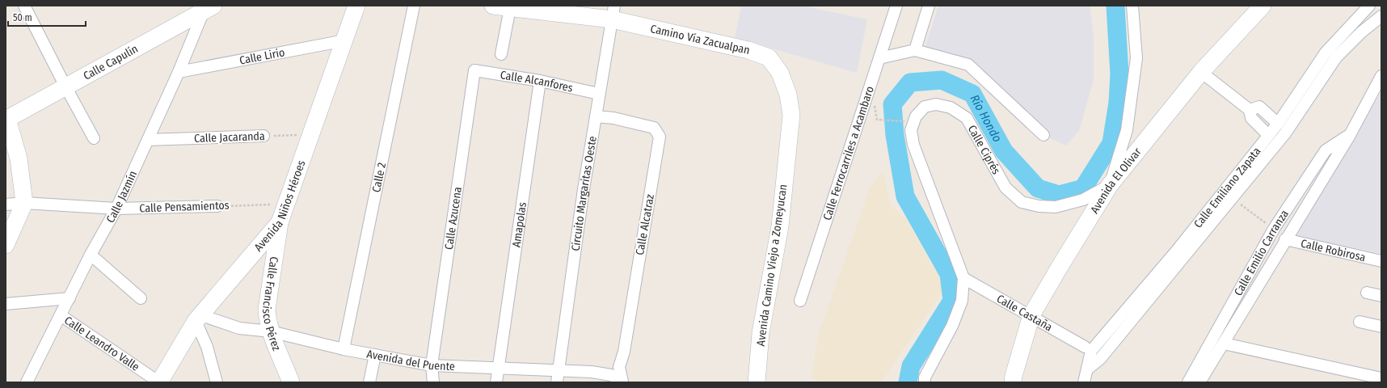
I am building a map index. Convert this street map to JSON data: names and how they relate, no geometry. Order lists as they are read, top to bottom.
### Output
{
  "streets": {
    "street": [
      "Camino Vía Zacualpan",
      "Calle Lirio",
      "Calle Capulín",
      "Calle Alcanfores",
      "Calle Jacaranda",
      "Calle Ciprés",
      "Calle Ferrocarriles a Acambaro",
      "Calle 2",
      "Avenida El Olivar",
      "Calle Emiliano Zapata",
      "Circuito Margaritas Oeste",
      "Calle Jazmín",
      "Avenida Niños Héroes",
      "Calle Pensamientos",
      "Calle Azucena",
      "Amapolas",
      "Calle Alcatraz",
      "Calle Robirosa",
      "Calle Emilio Carranza",
      "Avenida Camino Viejo a Zomeyucan",
      "Calle Francisco Pérez",
      "Calle Castaña",
      "Calle Leandro Valle",
      "Avenida del Puente"
    ]
  },
  "crossings": [
    ["Camino Vía Zacualpan", "Circuito Margaritas Oeste"],
    ["Camino Vía Zacualpan", "Avenida Camino Viejo a Zomeyucan"],
    ["Calle Lirio", "Calle Jazmín"],
    ["Calle Lirio", "Avenida Niños Héroes"],
    ["Calle Capulín", "Calle Jazmín"],
    ["Calle Alcanfores", "Circuito Margaritas Oeste"],
    ["Calle Alcanfores", "Calle Azucena"],
    ["Calle Alcanfores", "Amapolas"],
    ["Calle Jacaranda", "Calle Jazmín"],
    ["Calle Jacaranda", "Avenida Niños Héroes"],
    ["Calle Ciprés", "Avenida El Olivar"],
    ["Calle Ciprés", "Calle Castaña"],
    ["Calle 2", "Avenida del Puente"],
    ["Avenida El Olivar", "Calle Castaña"],
    ["Circuito Margaritas Oeste", "Calle Alcatraz"],
    ["Circuito Margaritas Oeste", "Avenida del Puente"],
    ["Calle Jazmín", "Calle Pensamientos"],
    ["Calle Jazmín", "Calle Leandro Valle"],
    ["Avenida Niños Héroes", "Calle Pensamientos"],
    ["Avenida Niños Héroes", "Calle Francisco Pérez"],
    ["Avenida Niños Héroes", "Calle Leandro Valle"],
    ["Avenida Niños Héroes", "Avenida del Puente"],
    ["Calle Azucena", "Avenida del Puente"],
    ["Amapolas", "Avenida del Puente"],
    ["Calle Alcatraz", "Avenida del Puente"],
    ["Calle Francisco Pérez", "Avenida del Puente"]
  ],
  "water": ["Río Hondo"],
  "scale_bar": "50 m"
}
